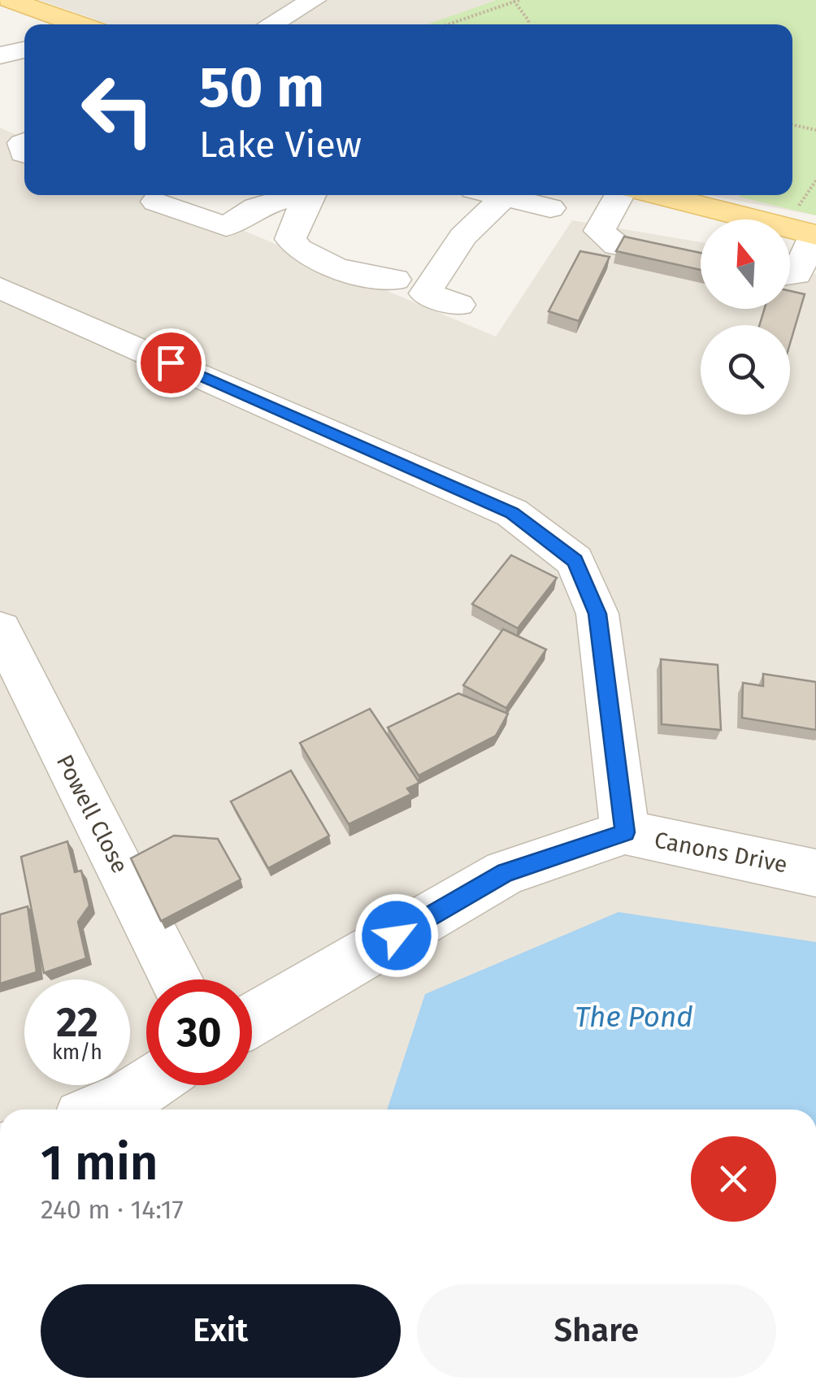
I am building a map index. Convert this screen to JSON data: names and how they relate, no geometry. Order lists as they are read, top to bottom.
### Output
{
  "streets": {
    "street": ["Powell Close", "Canons Drive"]
  },
  "water": ["The Pond"],
  "north": "top",
  "page": {
    "turn": ["50 m", "Lake View"],
    "speed": "22 km/h",
    "limit": "30",
    "heading": ["1 min", "240 m · 14:17"],
    "buttons": ["Exit", "Share"]
  }
}
